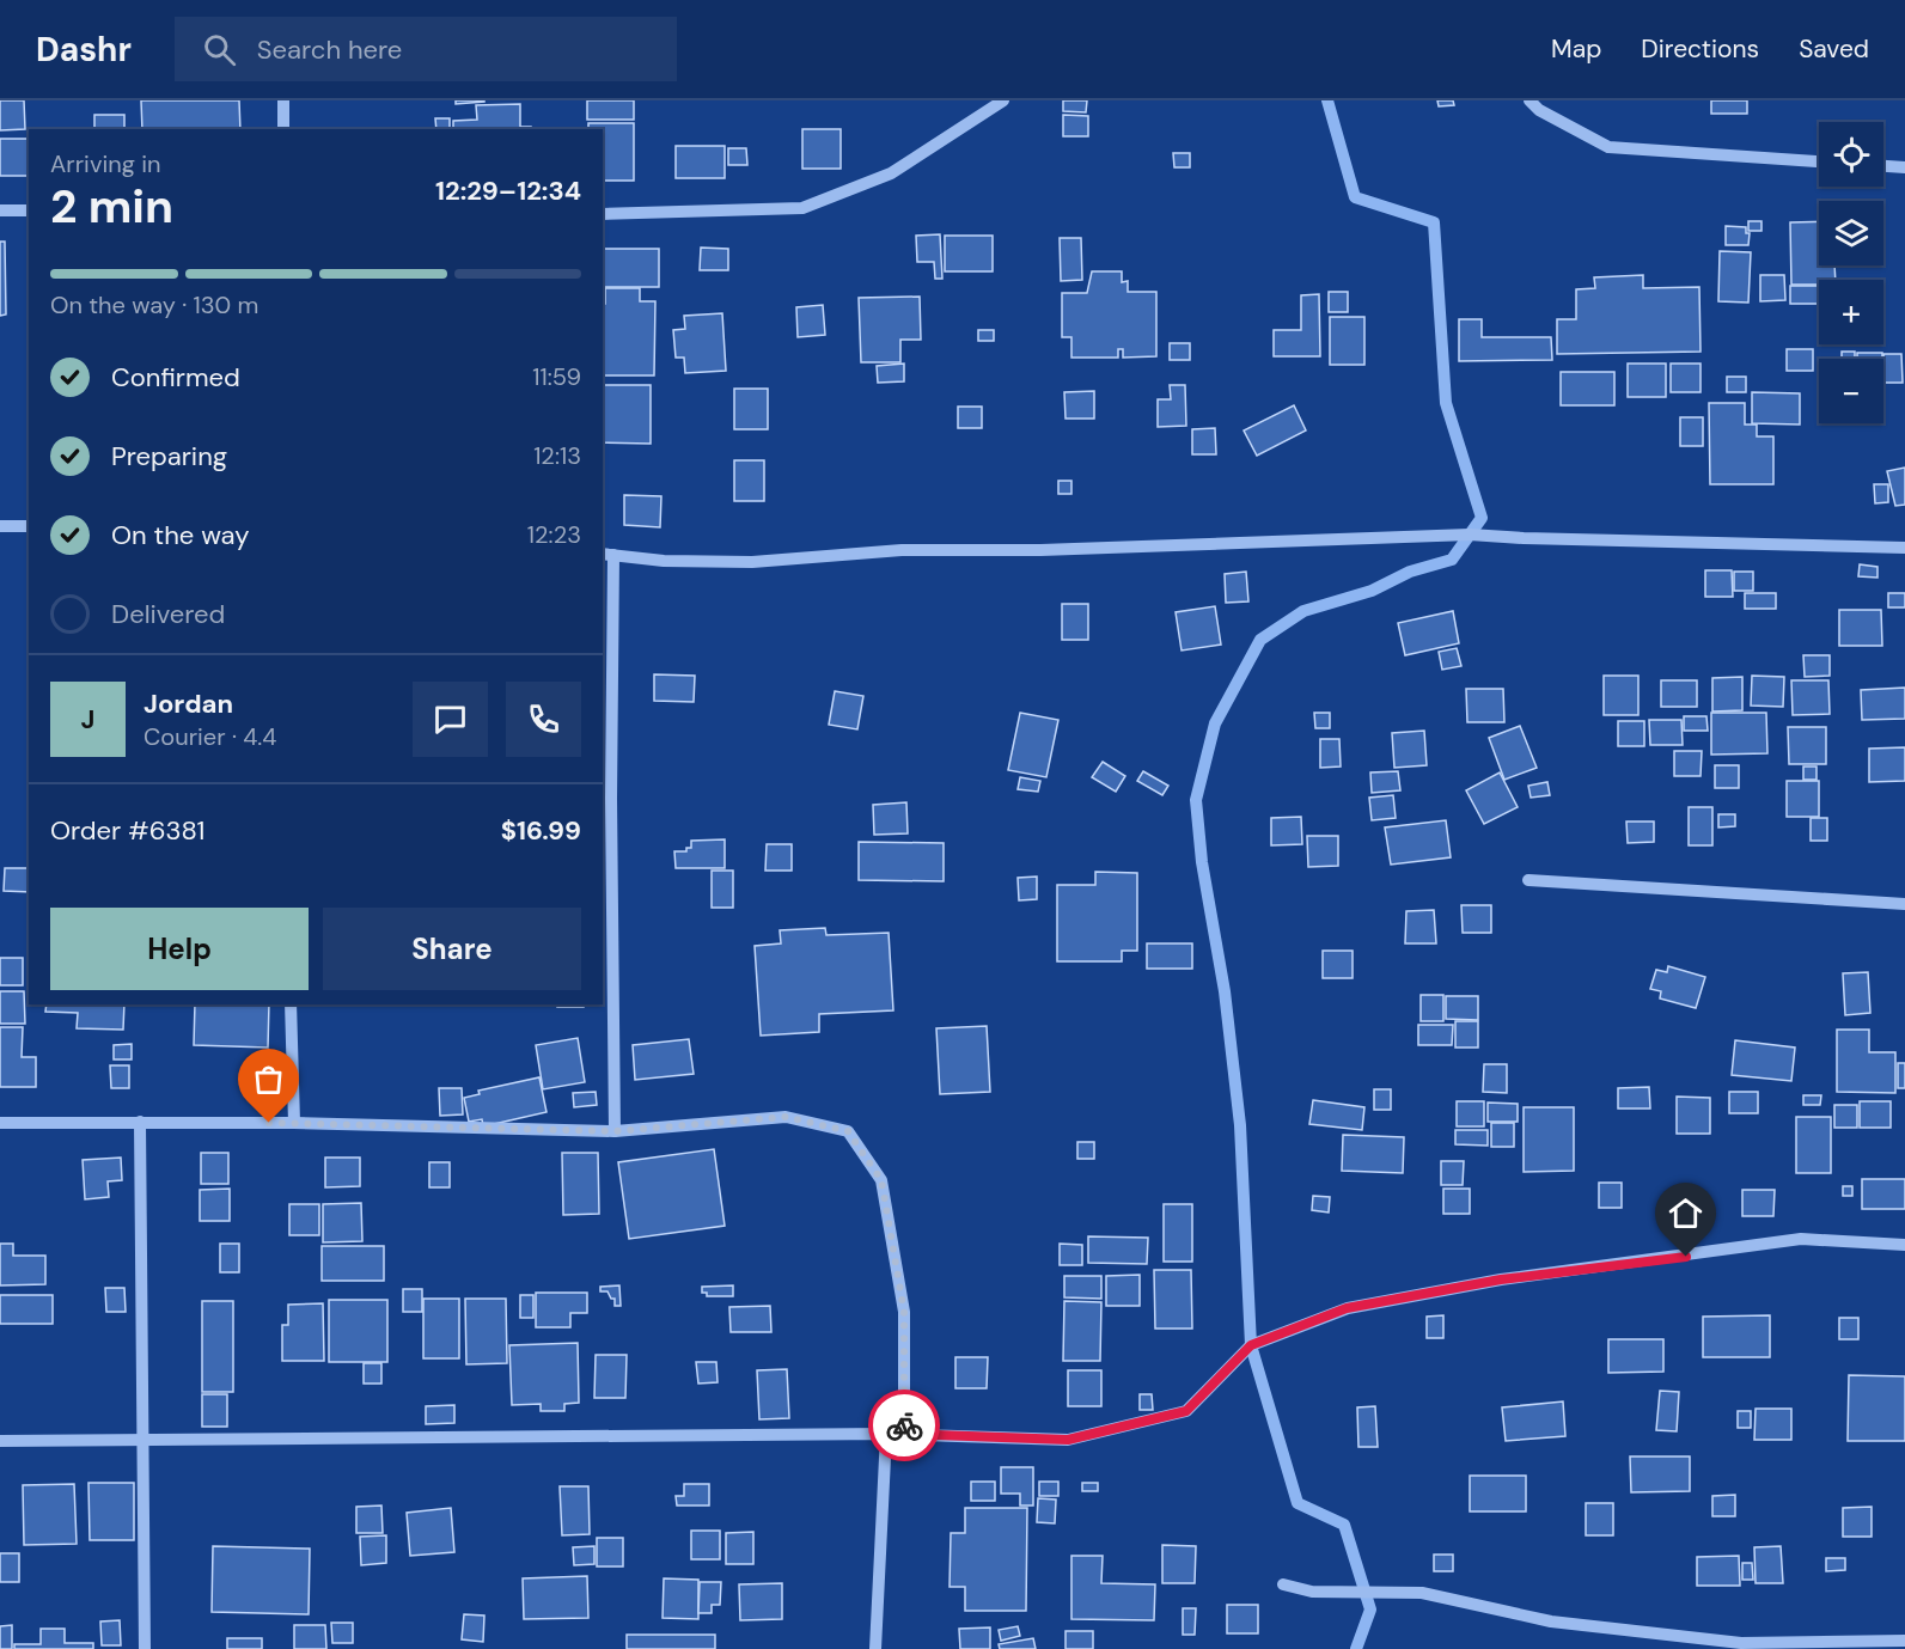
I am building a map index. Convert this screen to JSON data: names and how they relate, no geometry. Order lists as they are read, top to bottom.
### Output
{
  "page": {
    "header": "Dashr",
    "search": "Search here",
    "nav": ["Map", "Directions", "Saved"],
    "map_buttons": ["+", "−"],
    "heading": ["2 min", "Arriving in", "12:29–12:34"],
    "panel": [
      "Jordan",
      "Courier · 4.4",
      "Order #6381",
      "$16.99"
    ],
    "bar": "On the way · 130 m",
    "list": [
      ["Confirmed", "11:59"],
      ["Preparing", "12:13"],
      ["On the way", "12:23"],
      "Delivered"
    ],
    "round": "J",
    "buttons": ["Help", "Share"]
  }
}
